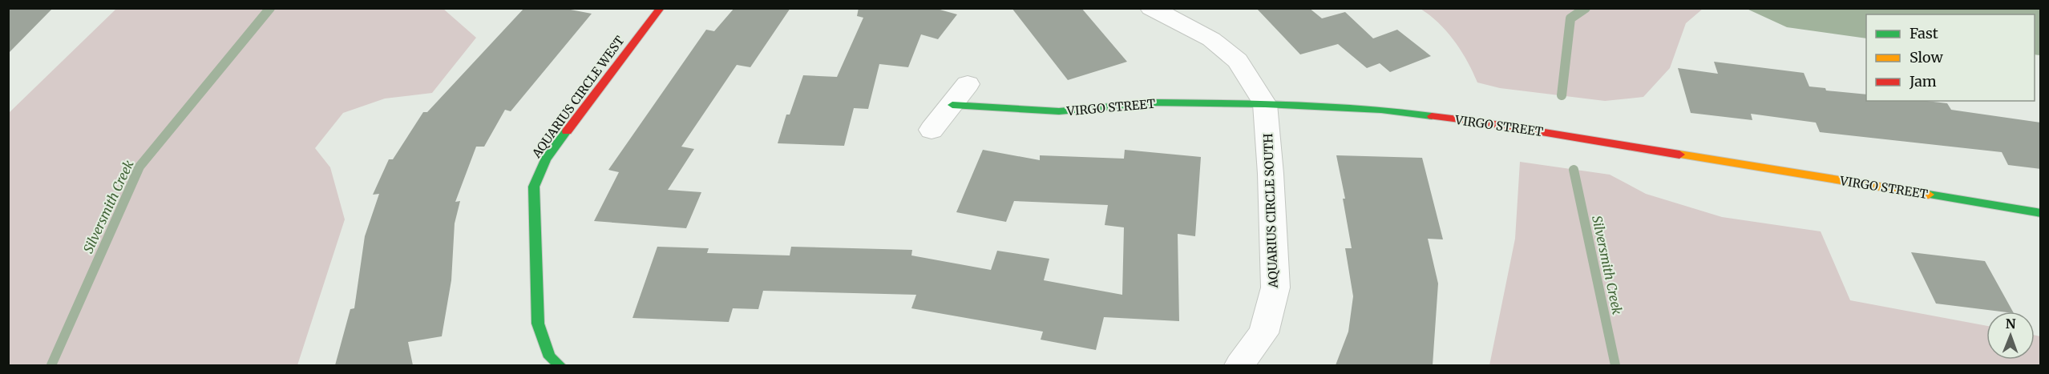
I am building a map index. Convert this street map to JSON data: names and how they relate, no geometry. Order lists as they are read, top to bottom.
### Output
{
  "streets": {
    "street": ["AQUARIUS CIRCLE WEST", "VIRGO STREET", "AQUARIUS CIRCLE SOUTH"]
  },
  "crossings": [
    ["VIRGO STREET", "AQUARIUS CIRCLE SOUTH"]
  ],
  "water": ["Silversmith Creek"],
  "legend": ["Fast", "Slow", "Jam"],
  "north": "top"
}
